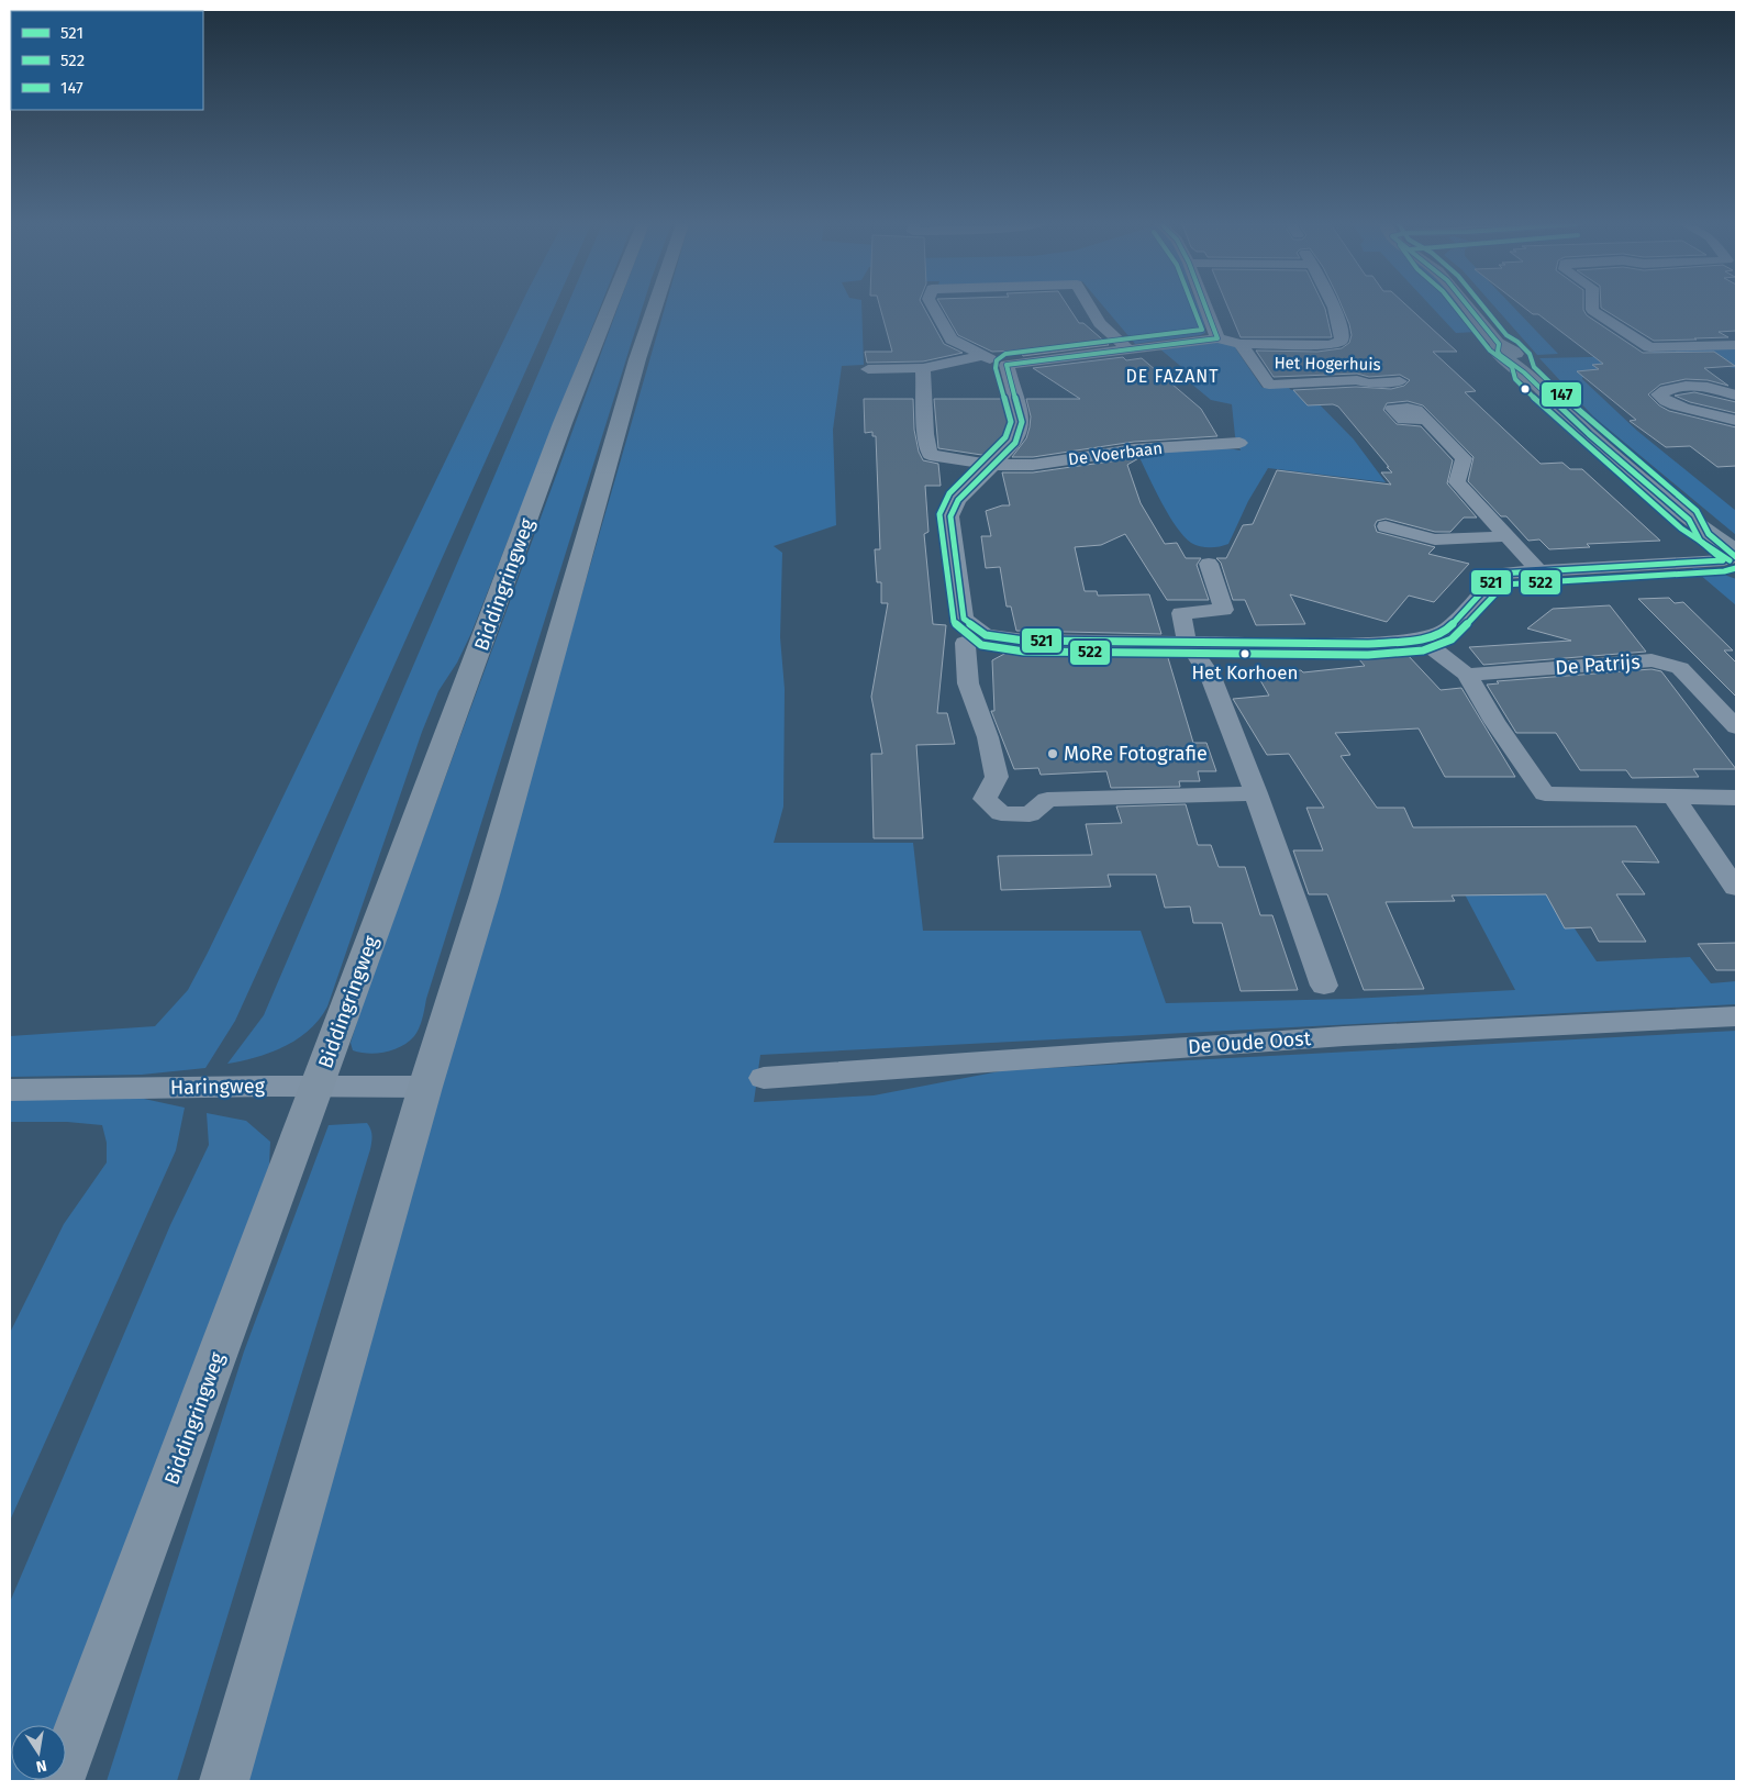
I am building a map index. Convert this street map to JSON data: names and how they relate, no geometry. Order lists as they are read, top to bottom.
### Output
{
  "streets": {
    "main road": ["Biddingringweg"],
    "street": [
      "Het Hogerhuis",
      "De Voerbaan",
      "De Patrijs",
      "De Oude Oost",
      "Haringweg"
    ]
  },
  "crossings": [
    ["Biddingringweg", "Haringweg"]
  ],
  "districts": ["DE FAZANT"],
  "places": ["Het Korhoen", "MoRe Fotografie"],
  "lines": ["transit line 521", "transit line 522", "transit line 147"],
  "legend": ["521", "522", "147"],
  "north": "bottom"
}
